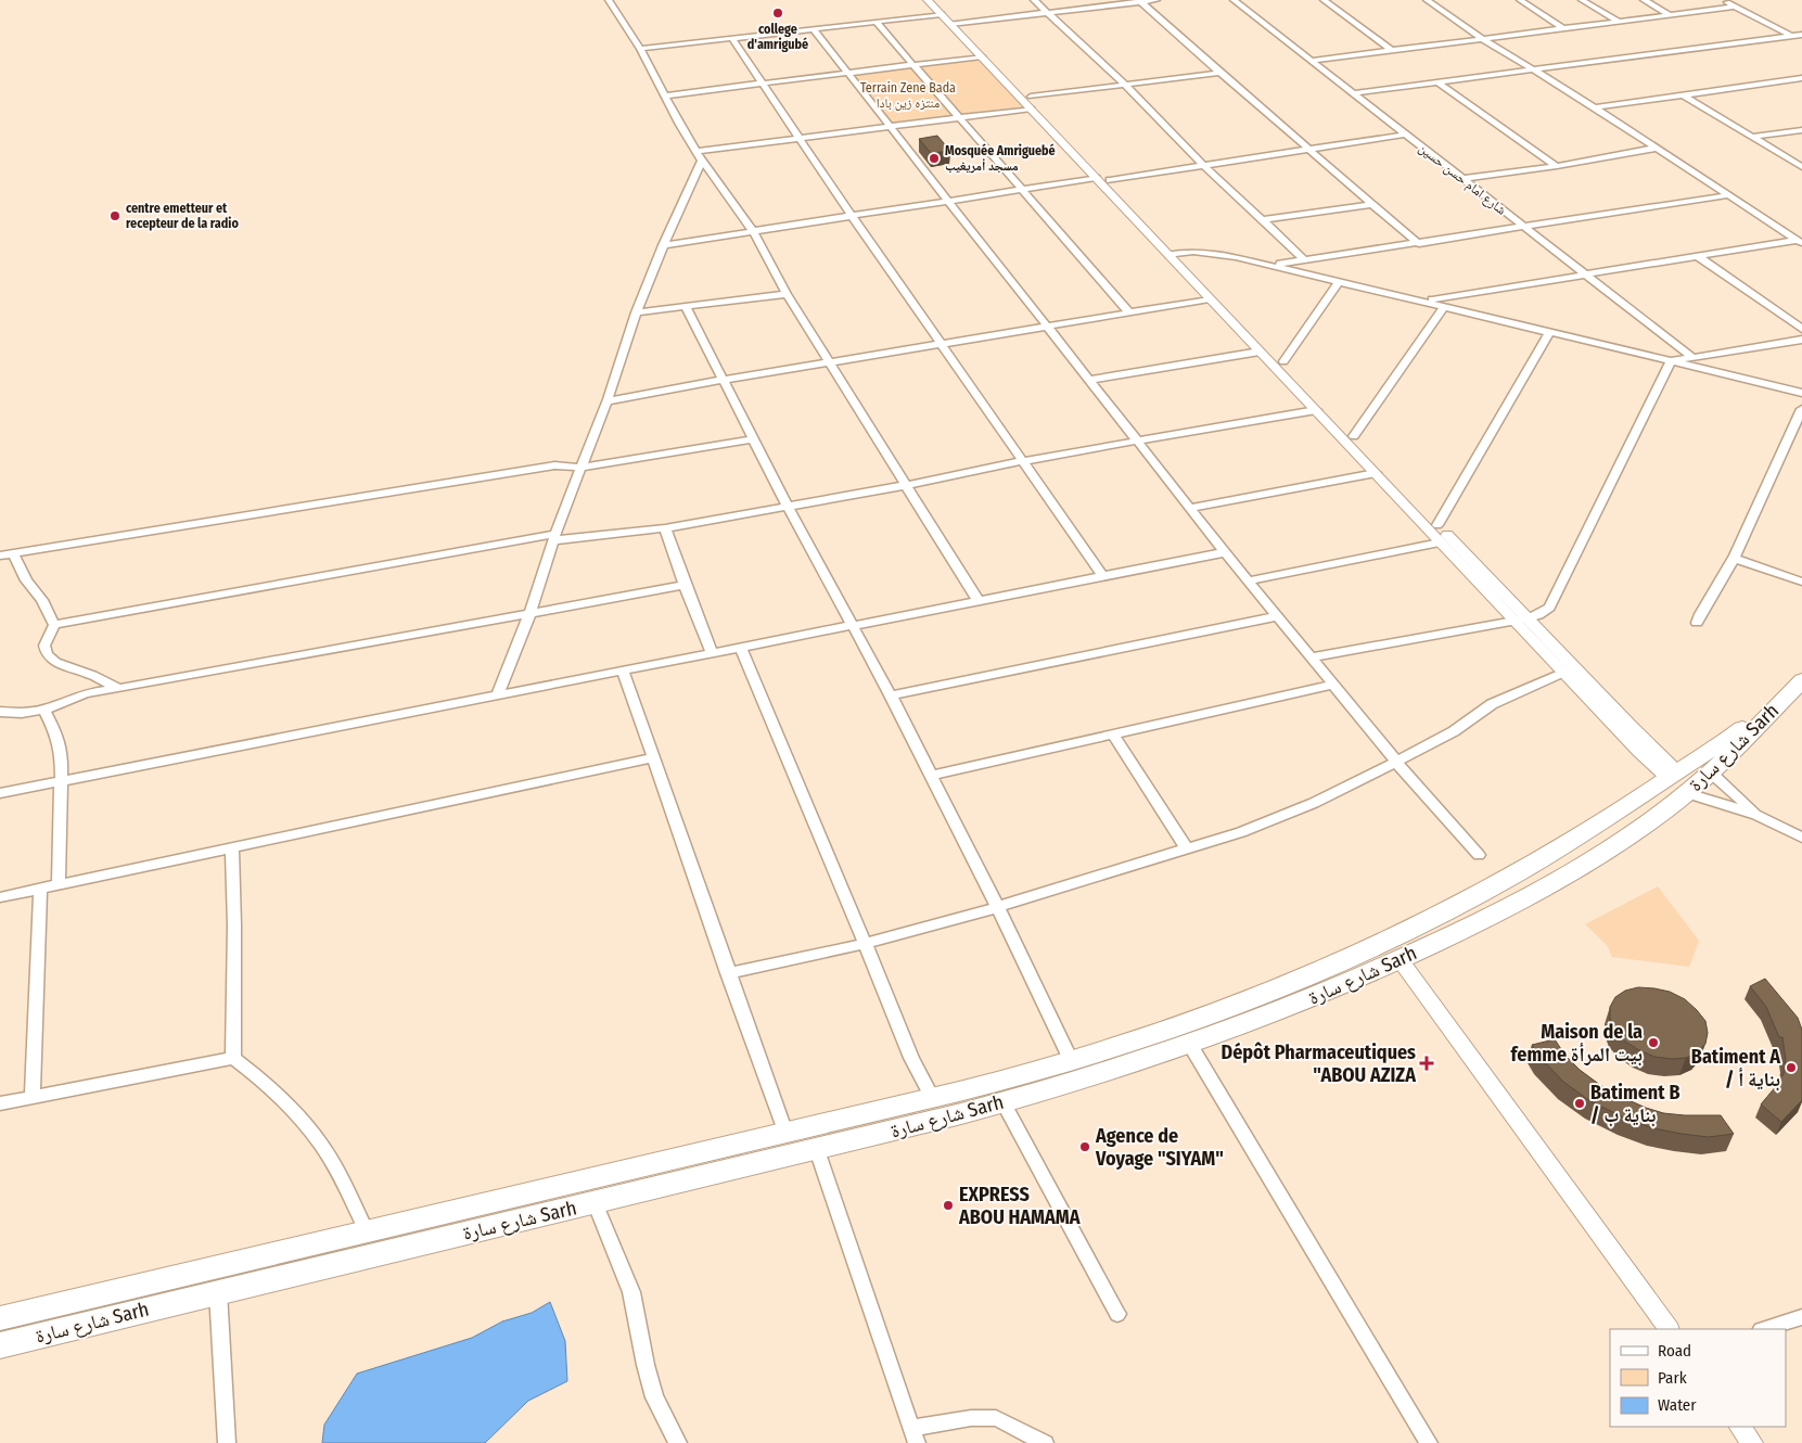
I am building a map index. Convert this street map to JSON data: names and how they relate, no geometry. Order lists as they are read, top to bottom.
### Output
{
  "streets": {
    "highway": ["شارع سارة Sarh"],
    "street": ["شارع امام حسن حسين"]
  },
  "parks": ["Terrain Zene Bada منتزه زين بادا"],
  "places": {
    "other": [
      "college d'amrigubé",
      "Mosquée Amriguebé مسجد أمريغيب",
      "centre emetteur et recepteur de la radio",
      "Maison de la femme بيت المرأة",
      "Batiment A / بناية أ",
      "Batiment B / بناية ب",
      "Agence de Voyage \"SIYAM\"",
      "EXPRESS ABOU HAMAMA"
    ],
    "health": ["Dépôt Pharmaceutiques \"ABOU AZIZA"]
  },
  "legend": ["Road", "Park", "Water"]
}
